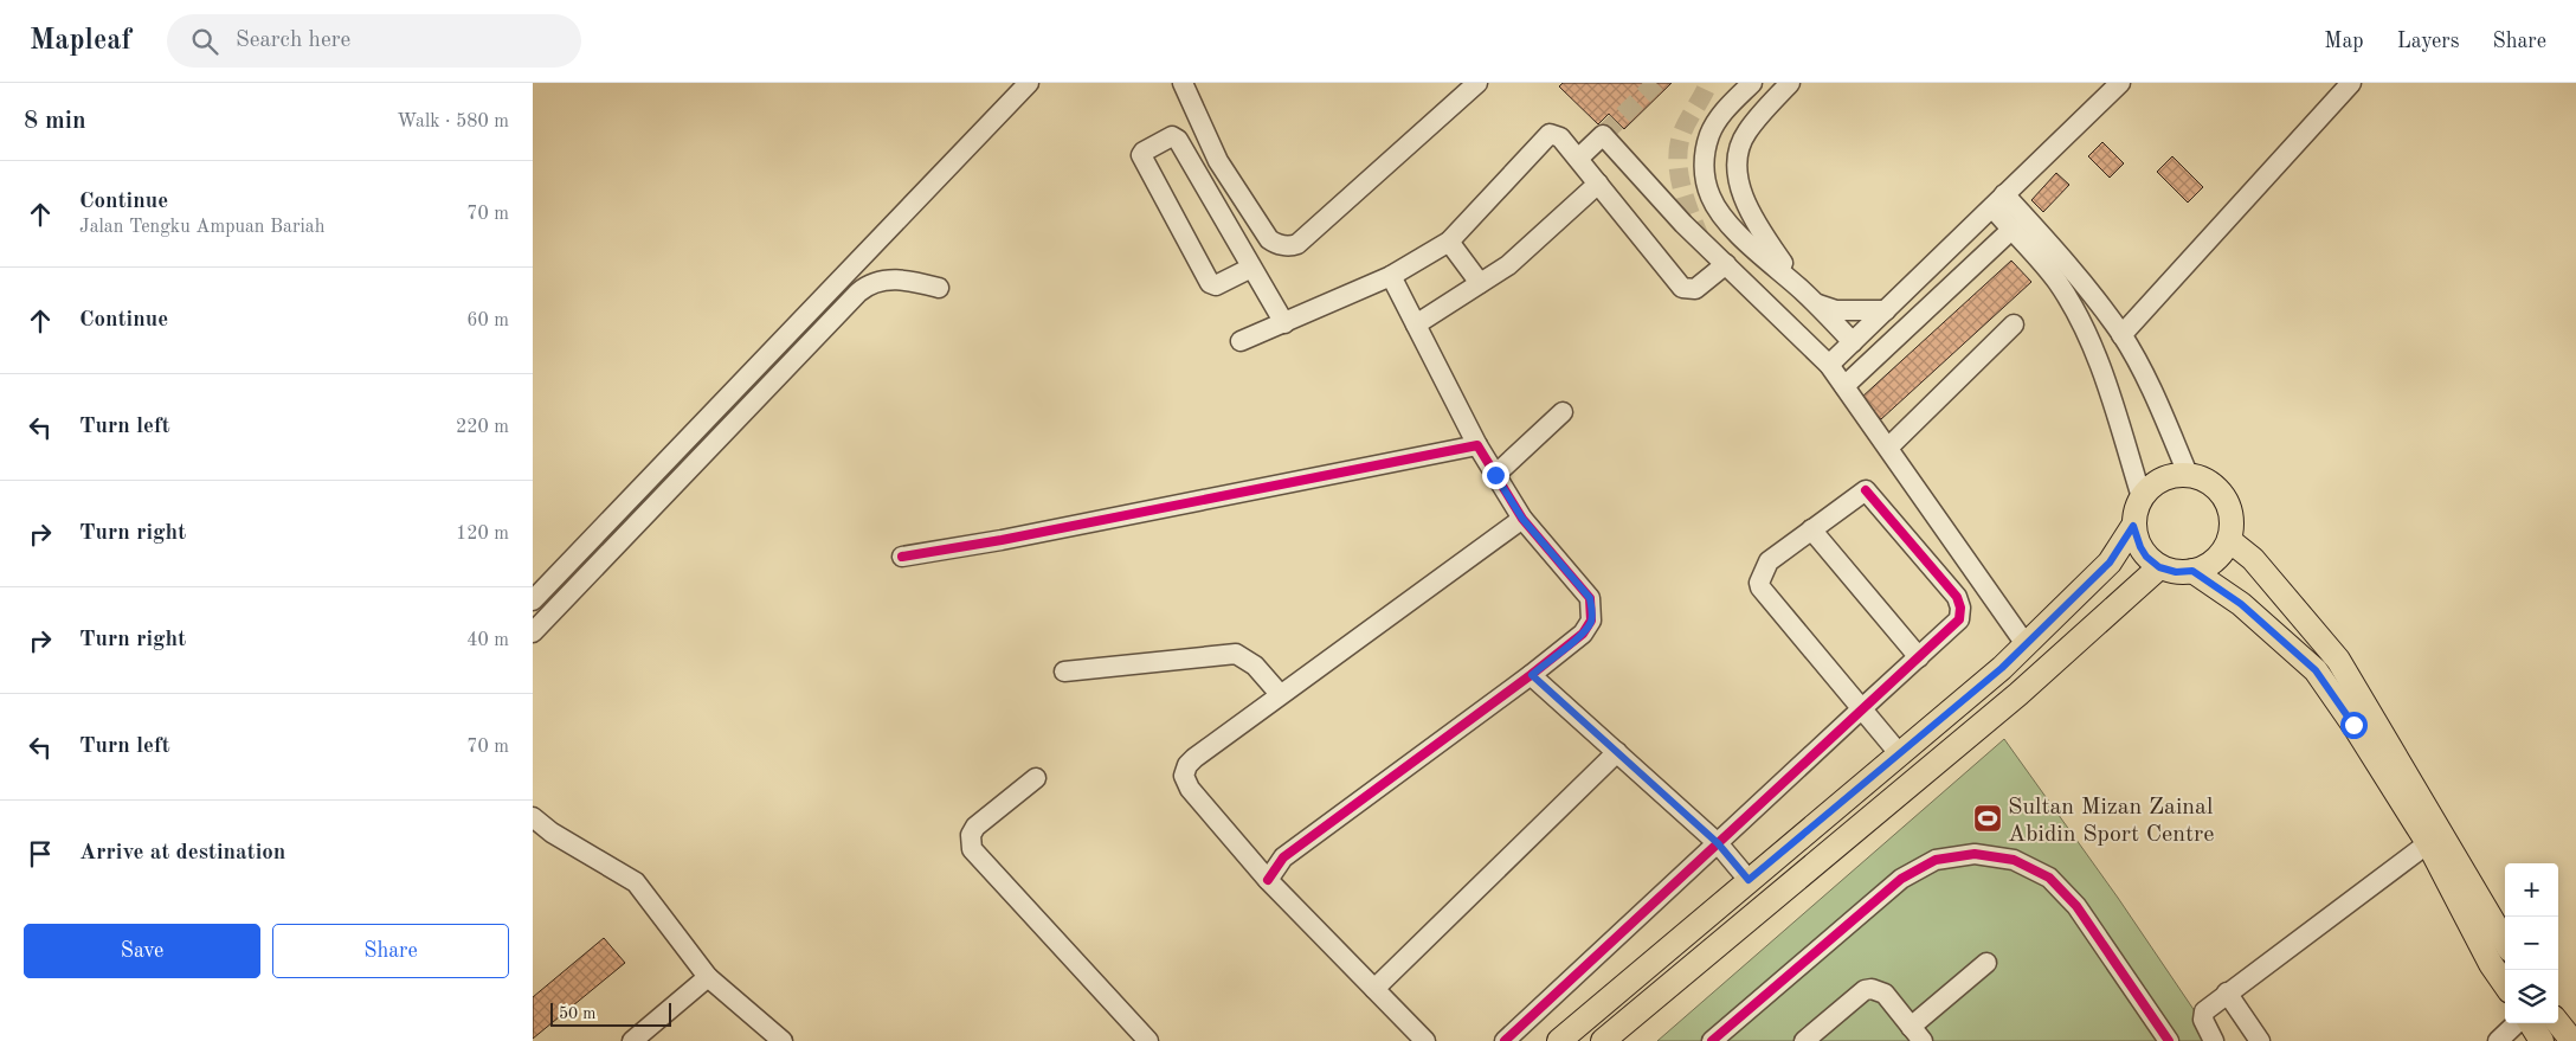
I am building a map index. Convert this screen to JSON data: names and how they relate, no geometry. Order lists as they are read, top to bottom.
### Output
{
  "places": {
    "sports": ["Sultan Mizan Zainal Abidin Sport Centre"]
  },
  "scale_bar": "50 m",
  "page": {
    "header": "Mapleaf",
    "search": "Search here",
    "nav": ["Map", "Layers", "Share"],
    "heading": ["8 min", "Walk · 580 m"],
    "list": [
      ["Continue", "Jalan Tengku Ampuan Bariah", "70 m"],
      ["Continue", "60 m"],
      ["Turn left", "220 m"],
      ["Turn right", "120 m"],
      ["Turn right", "40 m"],
      ["Turn left", "70 m"],
      "Arrive at destination"
    ],
    "map_buttons": ["+", "−"],
    "buttons": ["Save", "Share"],
    "scale": "50 m"
  }
}
